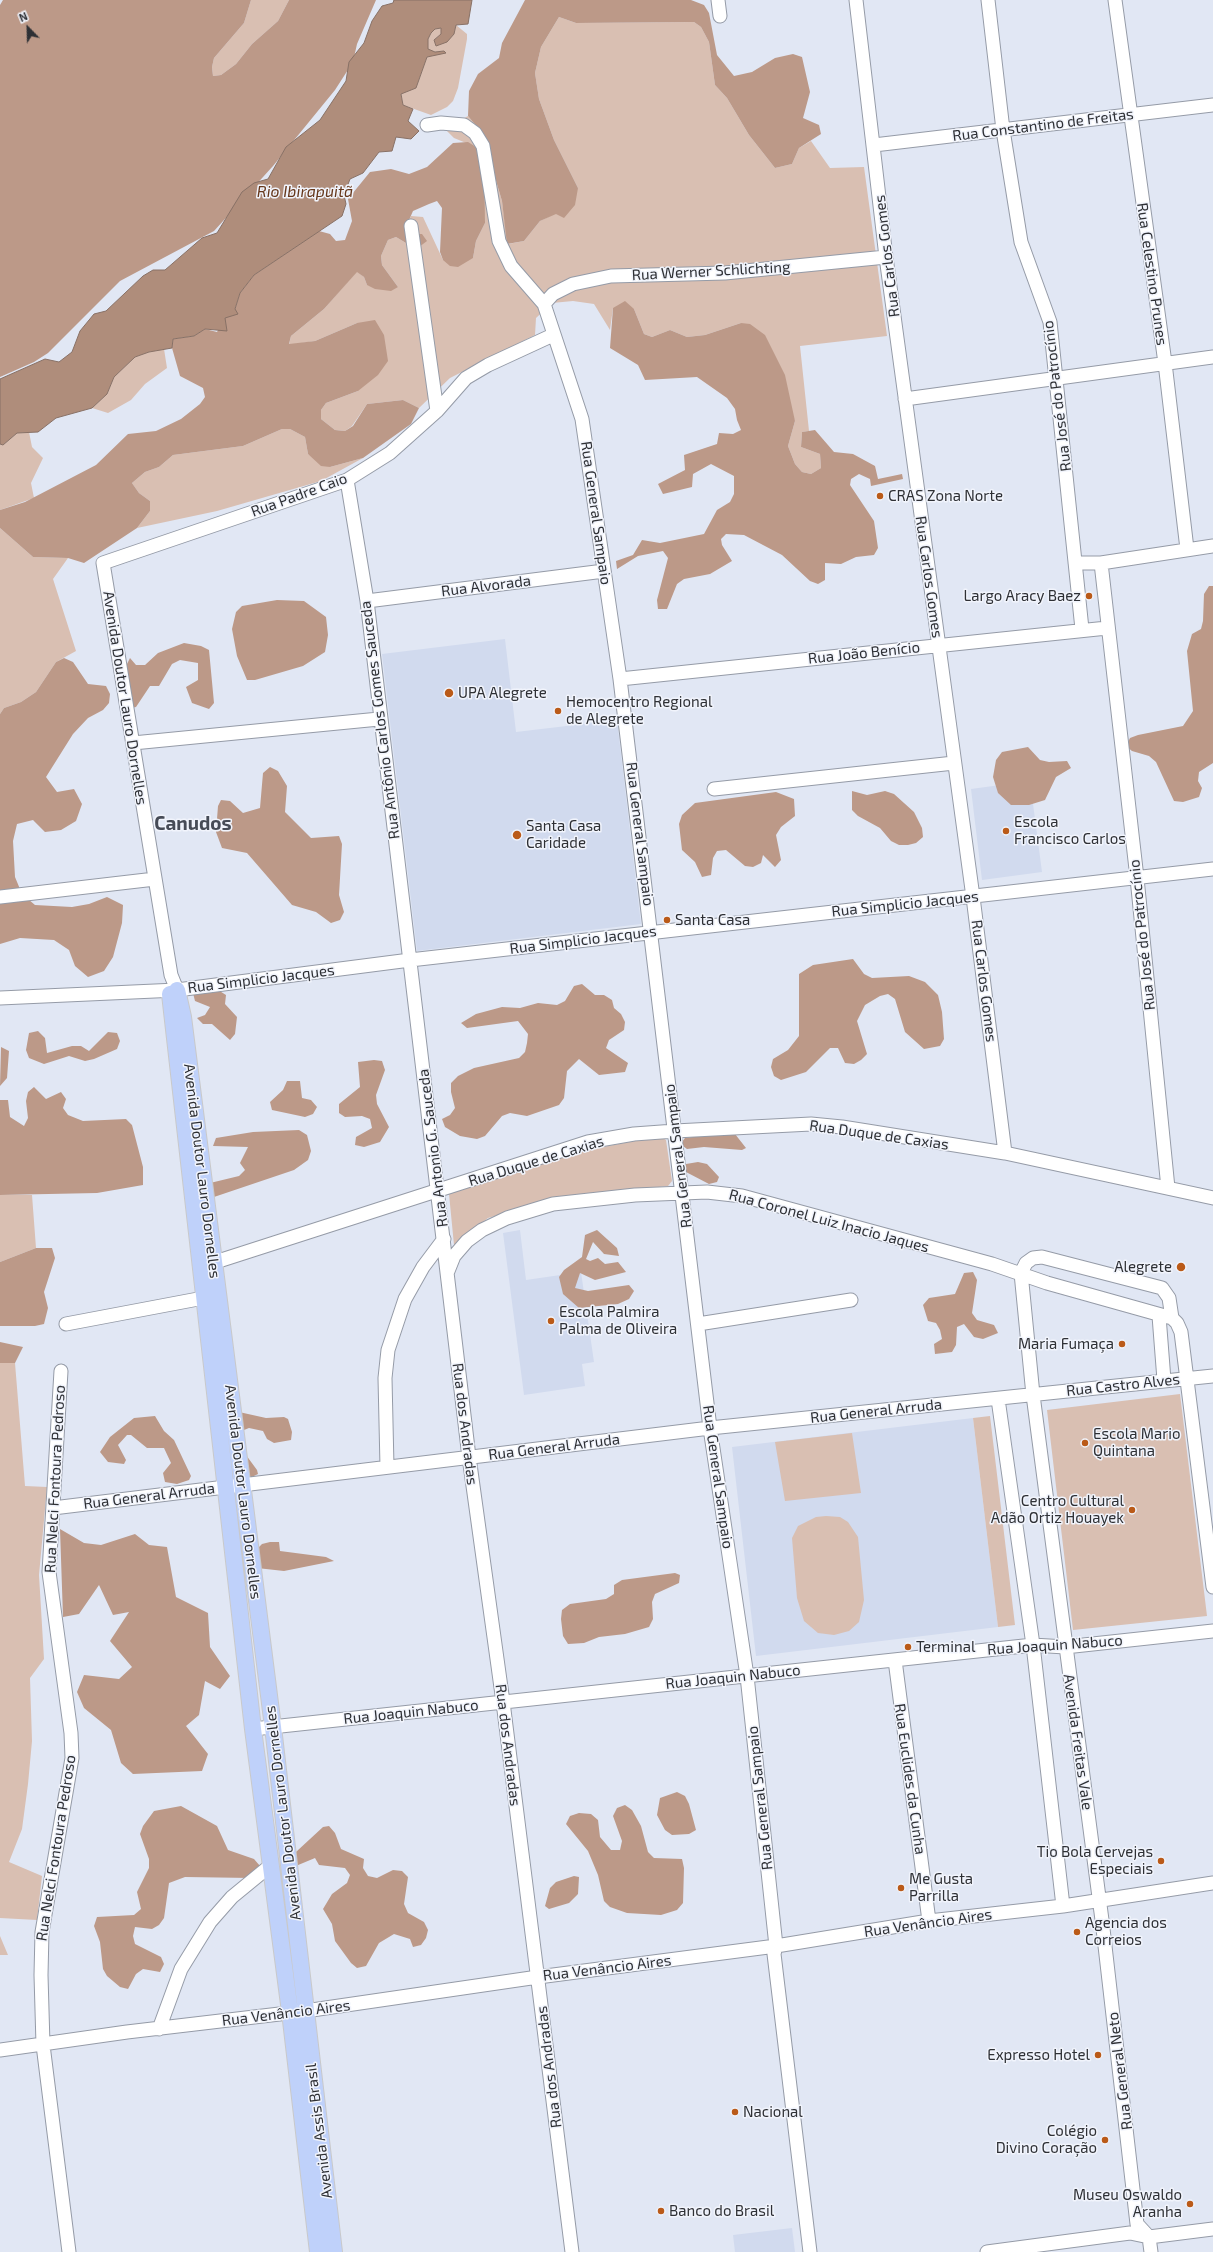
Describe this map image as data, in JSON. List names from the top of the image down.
{
  "streets": {
    "main road": ["Avenida Doutor Lauro Dornelles", "Avenida Assis Brasil"],
    "street": [
      "Rua Constantino de Freitas",
      "Rua Carlos Gomes",
      "Rua Werner Schlichting",
      "Rua Celestino Prunes",
      "Rua José do Patrocínio",
      "Rua Padre Caio",
      "Rua General Sampaio",
      "Rua Alvorada",
      "Rua João Benício",
      "Rua Antônio Carlos Gomes Sauceda",
      "Rua Simplicio Jacques",
      "Rua Duque de Caxias",
      "Rua Antonio G. Sauceda",
      "Rua Coronel Luiz Inacio Jaques",
      "Rua Castro Alves",
      "Rua General Arruda",
      "Rua dos Andradas",
      "Rua Nelci Fontoura Pedroso",
      "Rua Joaquin Nabuco",
      "Avenida Freitas Vale",
      "Rua Euclides da Cunha",
      "Rua Venâncio Aires",
      "Rua General Neto"
    ]
  },
  "crossings": [
    ["Rua Constantino de Freitas", "Rua Carlos Gomes"],
    ["Rua Constantino de Freitas", "Rua Celestino Prunes"],
    ["Rua Constantino de Freitas", "Rua José do Patrocínio"],
    ["Rua Carlos Gomes", "Rua Werner Schlichting"],
    ["Rua Carlos Gomes", "Rua João Benício"],
    ["Rua Carlos Gomes", "Rua Simplicio Jacques"],
    ["Rua Carlos Gomes", "Rua Duque de Caxias"],
    ["Rua Werner Schlichting", "Rua General Sampaio"],
    ["Rua José do Patrocínio", "Rua João Benício"],
    ["Rua José do Patrocínio", "Rua Simplicio Jacques"],
    ["Rua José do Patrocínio", "Rua Duque de Caxias"],
    ["Rua Padre Caio", "Rua General Sampaio"],
    ["Rua Padre Caio", "Avenida Doutor Lauro Dornelles"],
    ["Rua Padre Caio", "Rua Antônio Carlos Gomes Sauceda"],
    ["Rua General Sampaio", "Rua Alvorada"],
    ["Rua General Sampaio", "Rua João Benício"],
    ["Rua General Sampaio", "Rua Simplicio Jacques"],
    ["Rua General Sampaio", "Rua Duque de Caxias"],
    ["Rua General Sampaio", "Rua Coronel Luiz Inacio Jaques"],
    ["Rua General Sampaio", "Rua General Arruda"],
    ["Rua General Sampaio", "Rua Joaquin Nabuco"],
    ["Rua General Sampaio", "Rua Venâncio Aires"],
    ["Rua Alvorada", "Rua Antônio Carlos Gomes Sauceda"],
    ["Avenida Doutor Lauro Dornelles", "Rua Simplicio Jacques"],
    ["Avenida Doutor Lauro Dornelles", "Rua Duque de Caxias"],
    ["Avenida Doutor Lauro Dornelles", "Rua General Arruda"],
    ["Avenida Doutor Lauro Dornelles", "Rua Joaquin Nabuco"],
    ["Avenida Doutor Lauro Dornelles", "Rua Venâncio Aires"],
    ["Avenida Doutor Lauro Dornelles", "Avenida Assis Brasil"],
    ["Rua Antônio Carlos Gomes Sauceda", "Rua Simplicio Jacques"],
    ["Rua Antônio Carlos Gomes Sauceda", "Rua Antonio G. Sauceda"],
    ["Rua Simplicio Jacques", "Rua Antonio G. Sauceda"],
    ["Rua Duque de Caxias", "Rua Antonio G. Sauceda"],
    ["Rua Antonio G. Sauceda", "Rua General Arruda"],
    ["Rua Antonio G. Sauceda", "Rua dos Andradas"],
    ["Rua Coronel Luiz Inacio Jaques", "Rua dos Andradas"],
    ["Rua Coronel Luiz Inacio Jaques", "Avenida Freitas Vale"],
    ["Rua Castro Alves", "Rua General Arruda"],
    ["Rua Castro Alves", "Avenida Freitas Vale"],
    ["Rua General Arruda", "Rua dos Andradas"],
    ["Rua General Arruda", "Rua Nelci Fontoura Pedroso"],
    ["Rua General Arruda", "Avenida Freitas Vale"],
    ["Rua dos Andradas", "Rua Joaquin Nabuco"],
    ["Rua dos Andradas", "Rua Venâncio Aires"],
    ["Rua Nelci Fontoura Pedroso", "Rua Venâncio Aires"],
    ["Rua Joaquin Nabuco", "Avenida Freitas Vale"],
    ["Rua Joaquin Nabuco", "Rua Euclides da Cunha"],
    ["Avenida Freitas Vale", "Rua Venâncio Aires"],
    ["Avenida Freitas Vale", "Rua General Neto"],
    ["Rua Euclides da Cunha", "Rua Venâncio Aires"],
    ["Rua Venâncio Aires", "Rua General Neto"],
    ["Rua Venâncio Aires", "Avenida Assis Brasil"]
  ],
  "districts": ["Canudos"],
  "water": ["Rio Ibirapuitã"],
  "places": [
    "CRAS Zona Norte",
    "Largo Aracy Baez",
    "UPA Alegrete",
    "Hemocentro Regional de Alegrete",
    "Escola Francisco Carlos",
    "Santa Casa Caridade",
    "Santa Casa",
    "Alegrete",
    "Escola Palmira Palma de Oliveira",
    "Maria Fumaça",
    "Escola Mario Quintana",
    "Centro Cultural Adão Ortiz Houayek",
    "Terminal",
    "Tio Bola Cervejas Especiais",
    "Me Gusta Parrilla",
    "Agencia dos Correios",
    "Expresso Hotel",
    "Nacional",
    "Colégio Divino Coração",
    "Museu Oswaldo Aranha",
    "Banco do Brasil"
  ],
  "north": "top left"
}
